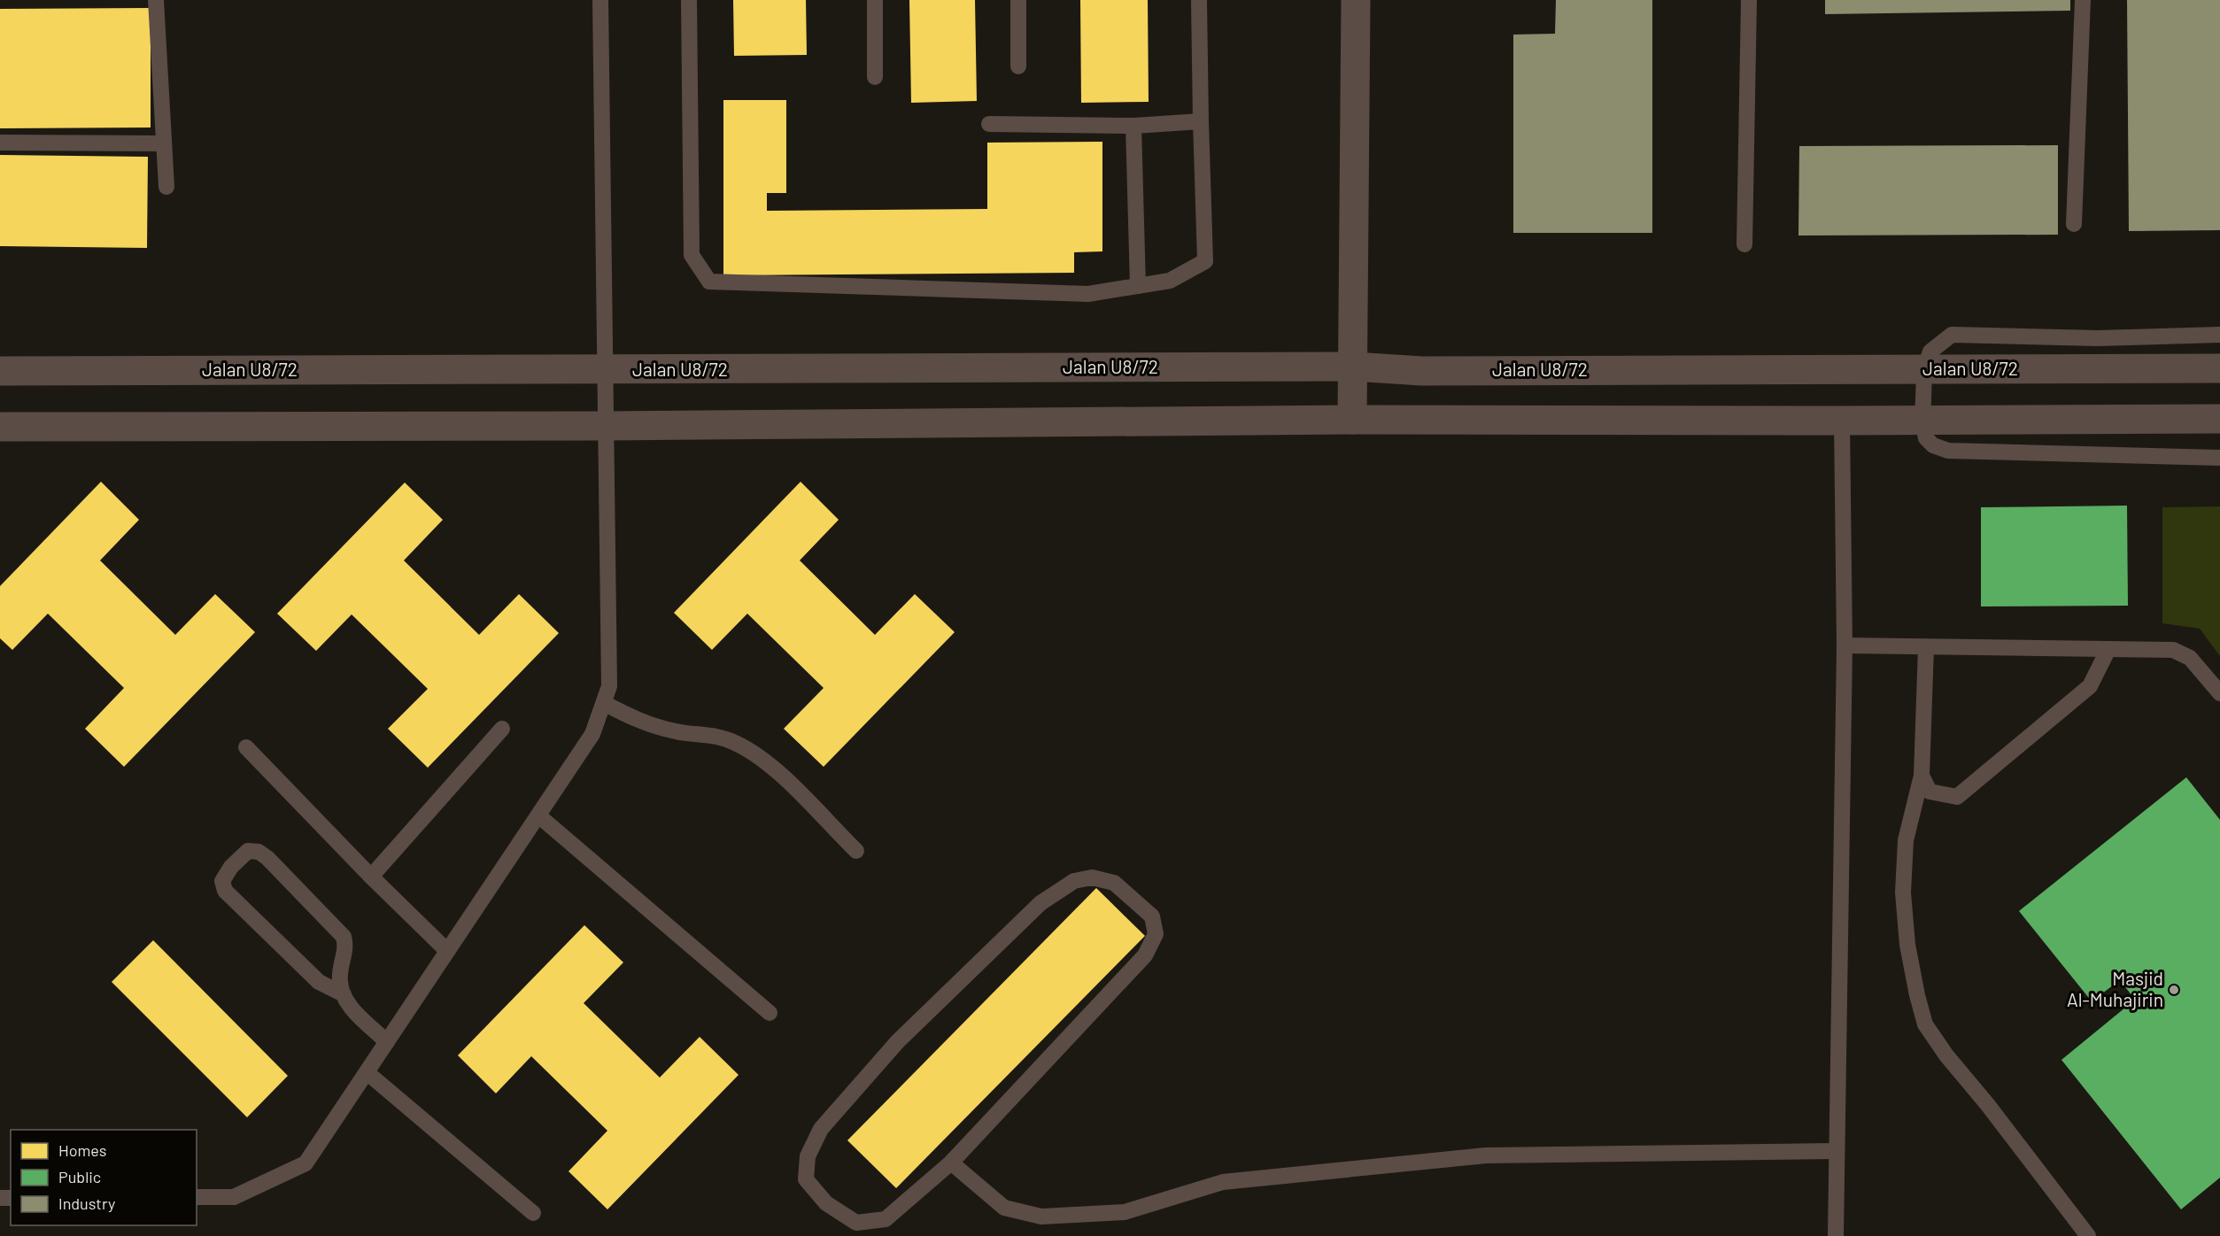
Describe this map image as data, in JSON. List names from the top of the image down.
{
  "streets": {
    "street": ["Jalan U8/72"]
  },
  "places": ["Masjid Al-Muhajirin"],
  "legend": ["Homes", "Public", "Industry"]
}
